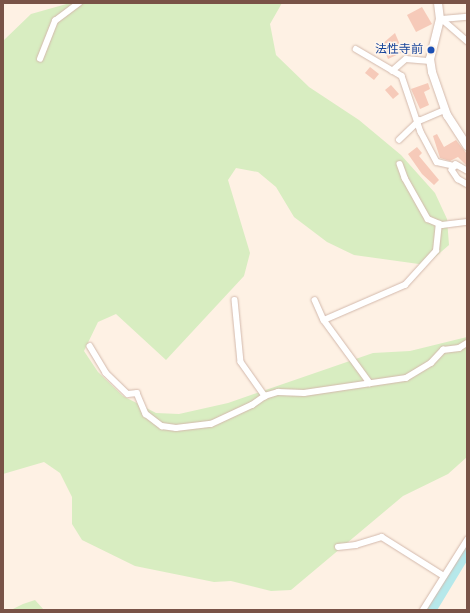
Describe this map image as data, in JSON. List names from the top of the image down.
{
  "places": ["法性寺前"]
}
